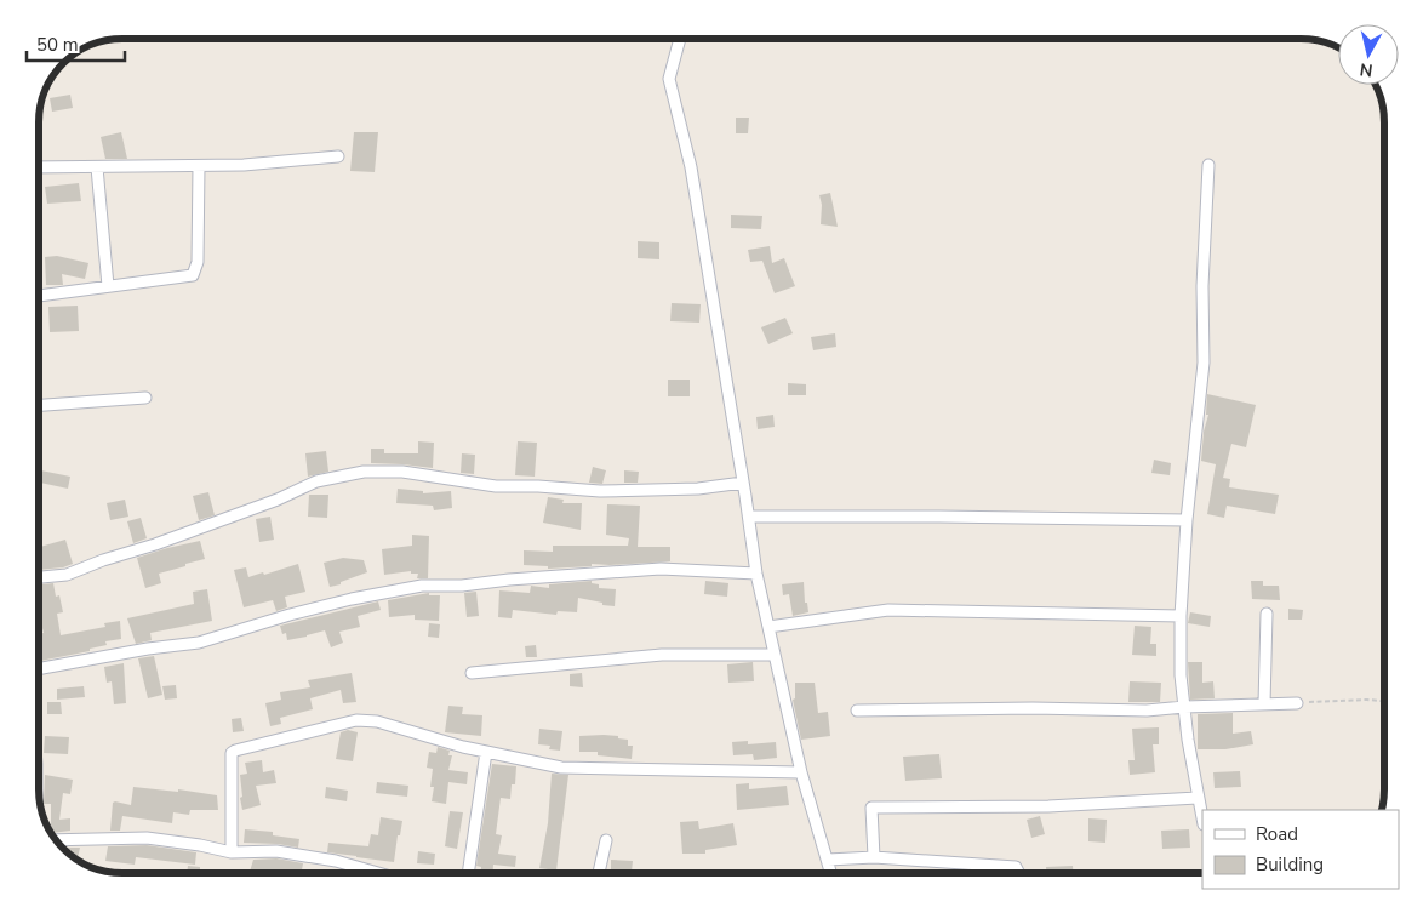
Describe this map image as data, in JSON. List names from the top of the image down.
{
  "legend": ["Road", "Building"],
  "scale_bar": "50 m",
  "north": "bottom"
}
